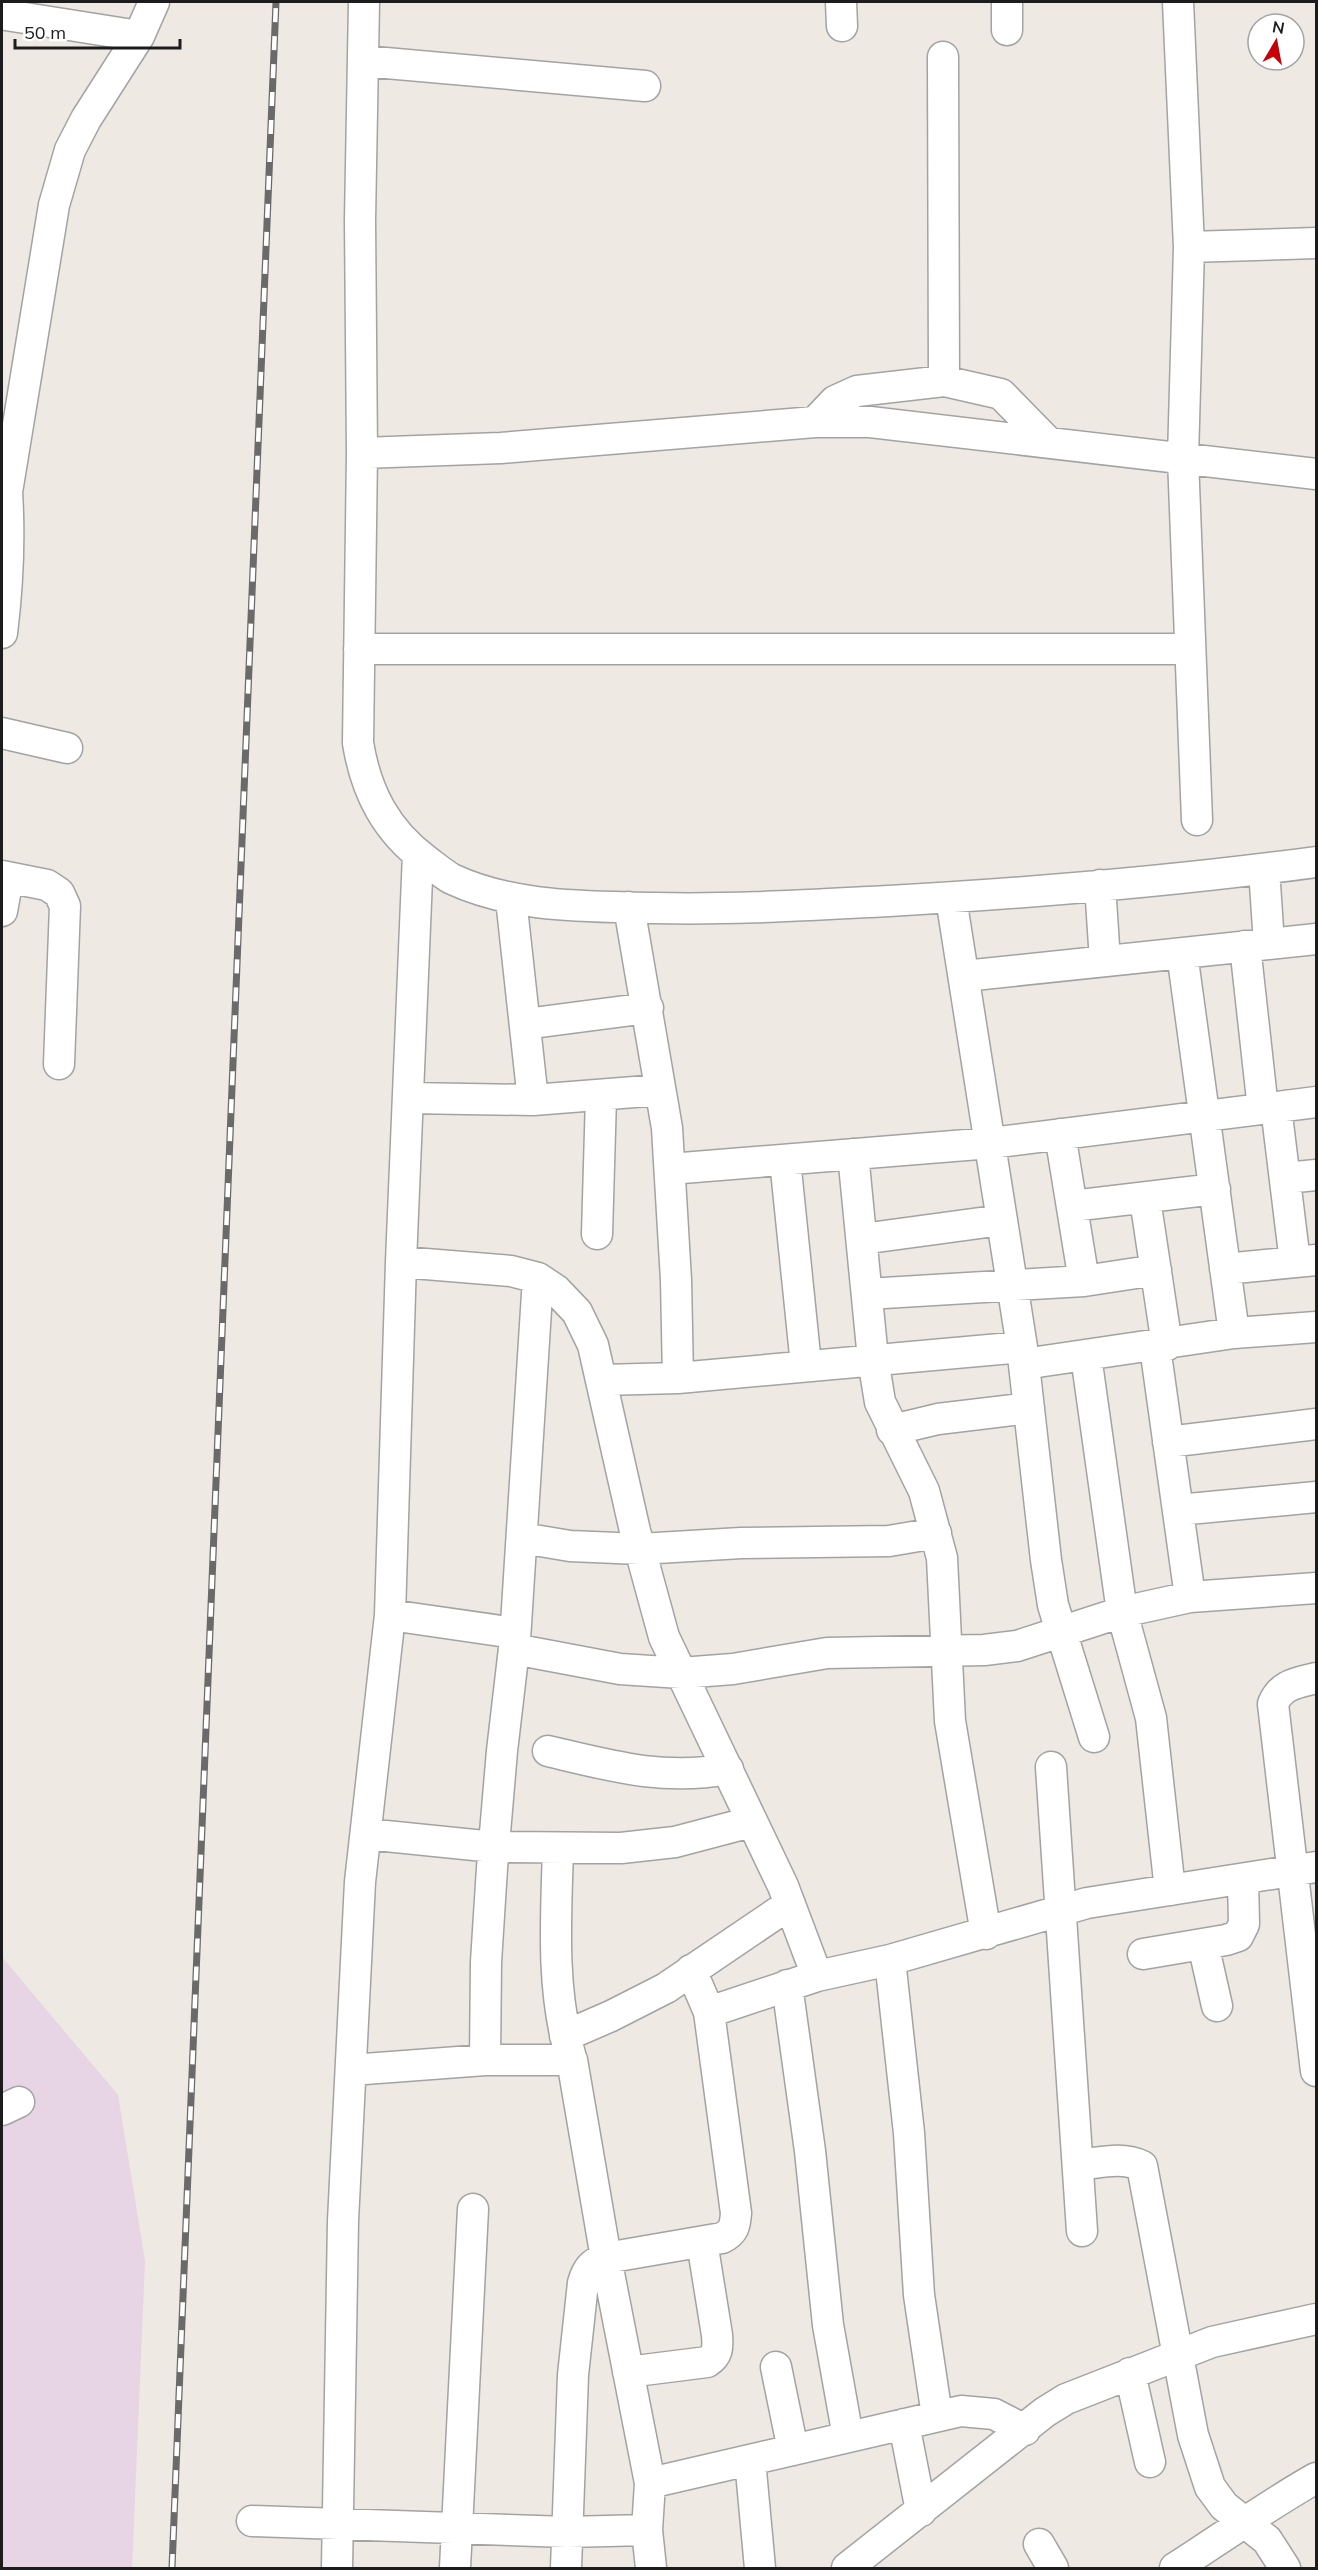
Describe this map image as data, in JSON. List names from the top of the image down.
{
  "scale_bar": "50 m",
  "north": "top"
}
